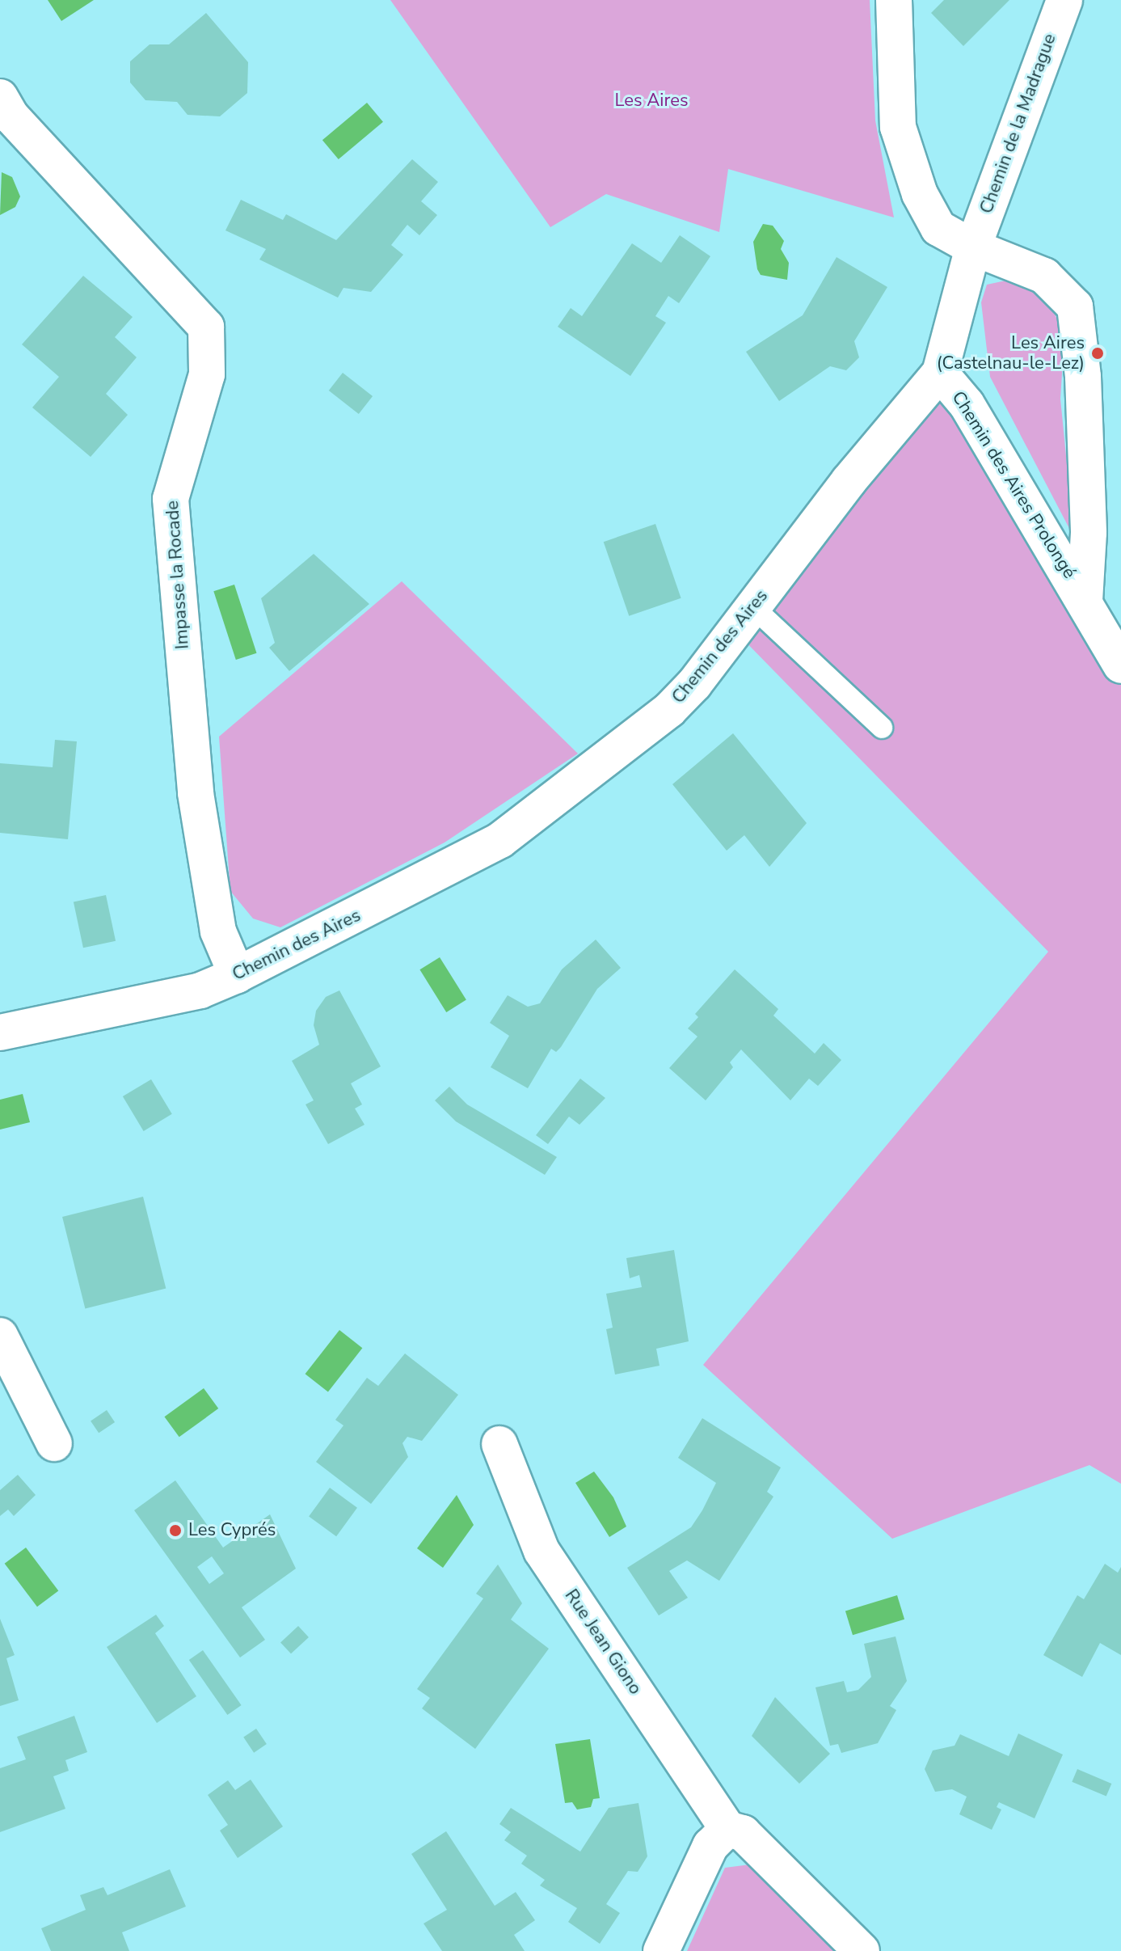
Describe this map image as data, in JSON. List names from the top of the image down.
{
  "streets": {
    "street": [
      "Chemin de la Madrague",
      "Chemin des Aires Prolongé",
      "Impasse la Rocade",
      "Chemin des Aires",
      "Rue Jean Giono"
    ]
  },
  "crossings": [
    ["Chemin de la Madrague", "Chemin des Aires Prolongé"],
    ["Chemin de la Madrague", "Chemin des Aires"],
    ["Chemin des Aires Prolongé", "Chemin des Aires"],
    ["Impasse la Rocade", "Chemin des Aires"]
  ],
  "parks": ["Les Aires"],
  "places": ["Les Aires (Castelnau-le-Lez)", "Les Cyprés"]
}
